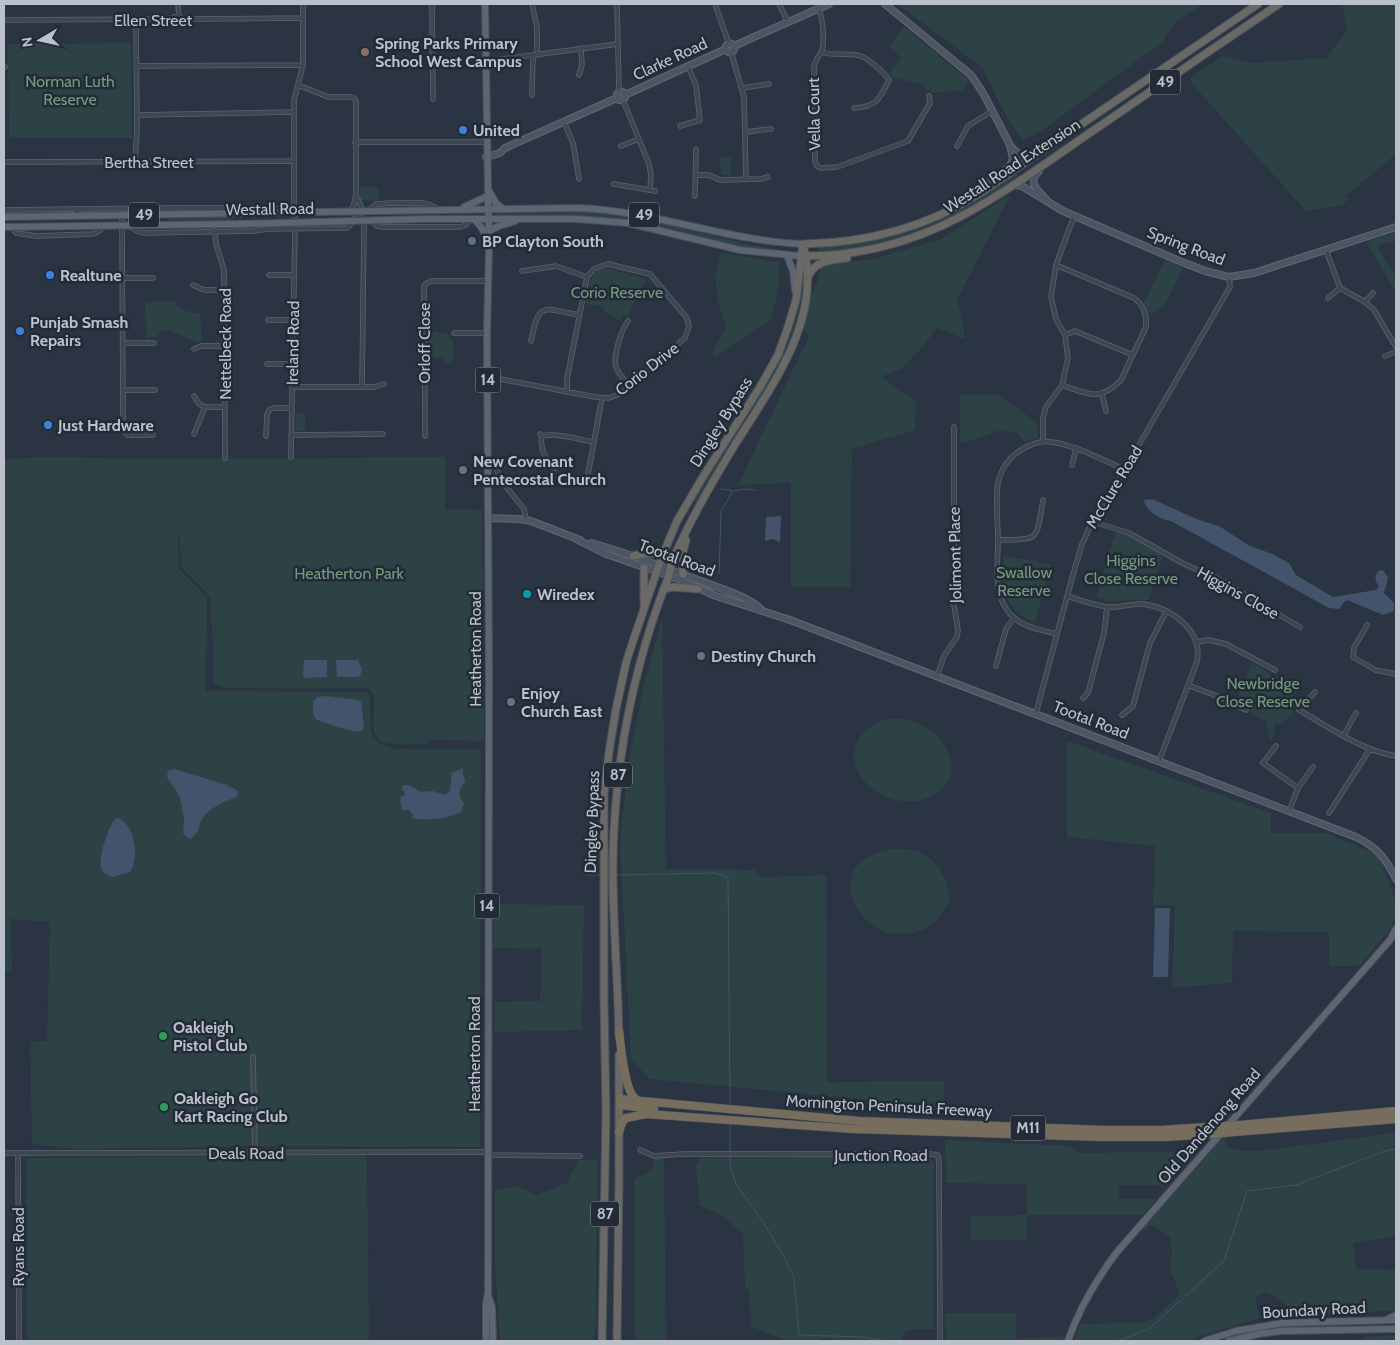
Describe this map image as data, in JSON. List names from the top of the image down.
{
  "streets": {
    "highway": [
      "49",
      "Westall Road Extension",
      "Dingley Bypass",
      "87",
      "Mornington Peninsula Freeway",
      "M11"
    ],
    "main road": [
      "Clarke Road",
      "Westall Road",
      "Spring Road",
      "14",
      "Tootal Road",
      "Heatherton Road",
      "Old Dandenong Road",
      "Boundary Road"
    ],
    "street": [
      "Ellen Street",
      "Vella Court",
      "Bertha Street",
      "Ireland Road",
      "Orloff Close",
      "Nettelbeck Road",
      "Corio Drive",
      "McClure Road",
      "Jolimont Place",
      "Higgins Close",
      "Deals Road",
      "Junction Road",
      "Ryans Road"
    ]
  },
  "crossings": [
    ["Ellen Street", "Ireland Road"],
    ["Clarke Road", "Vella Court"],
    ["Clarke Road", "Heatherton Road"],
    ["Bertha Street", "Ireland Road"],
    ["Westall Road Extension", "Westall Road"],
    ["Westall Road Extension", "Spring Road"],
    ["Westall Road Extension", "Dingley Bypass"],
    ["Westall Road Extension", "Heatherton Road"],
    ["Westall Road Extension", "87"],
    ["Westall Road", "Ireland Road"],
    ["Westall Road", "Nettelbeck Road"],
    ["Westall Road", "Heatherton Road"],
    ["Spring Road", "McClure Road"],
    ["Orloff Close", "Heatherton Road"],
    ["Corio Drive", "Heatherton Road"],
    ["Dingley Bypass", "Tootal Road"],
    ["Dingley Bypass", "87"],
    ["Dingley Bypass", "Mornington Peninsula Freeway"],
    ["Dingley Bypass", "M11"],
    ["McClure Road", "Tootal Road"],
    ["McClure Road", "Higgins Close"],
    ["Jolimont Place", "Tootal Road"],
    ["Tootal Road", "Heatherton Road"],
    ["Heatherton Road", "Deals Road"],
    ["Mornington Peninsula Freeway", "M11"],
    ["Deals Road", "Ryans Road"]
  ],
  "parks": [
    "Norman Luth Reserve",
    "Corio Reserve",
    "Higgins Close Reserve",
    "Swallow Reserve",
    "Heatherton Park",
    "Newbridge Close Reserve"
  ],
  "places": [
    "Spring Parks Primary School West Campus",
    "United",
    "BP Clayton South",
    "Realtune",
    "Punjab Smash Repairs",
    "Just Hardware",
    "New Covenant Pentecostal Church",
    "Wiredex",
    "Destiny Church",
    "Enjoy Church East",
    "Oakleigh Pistol Club",
    "Oakleigh Go Kart Racing Club"
  ],
  "north": "left"
}
